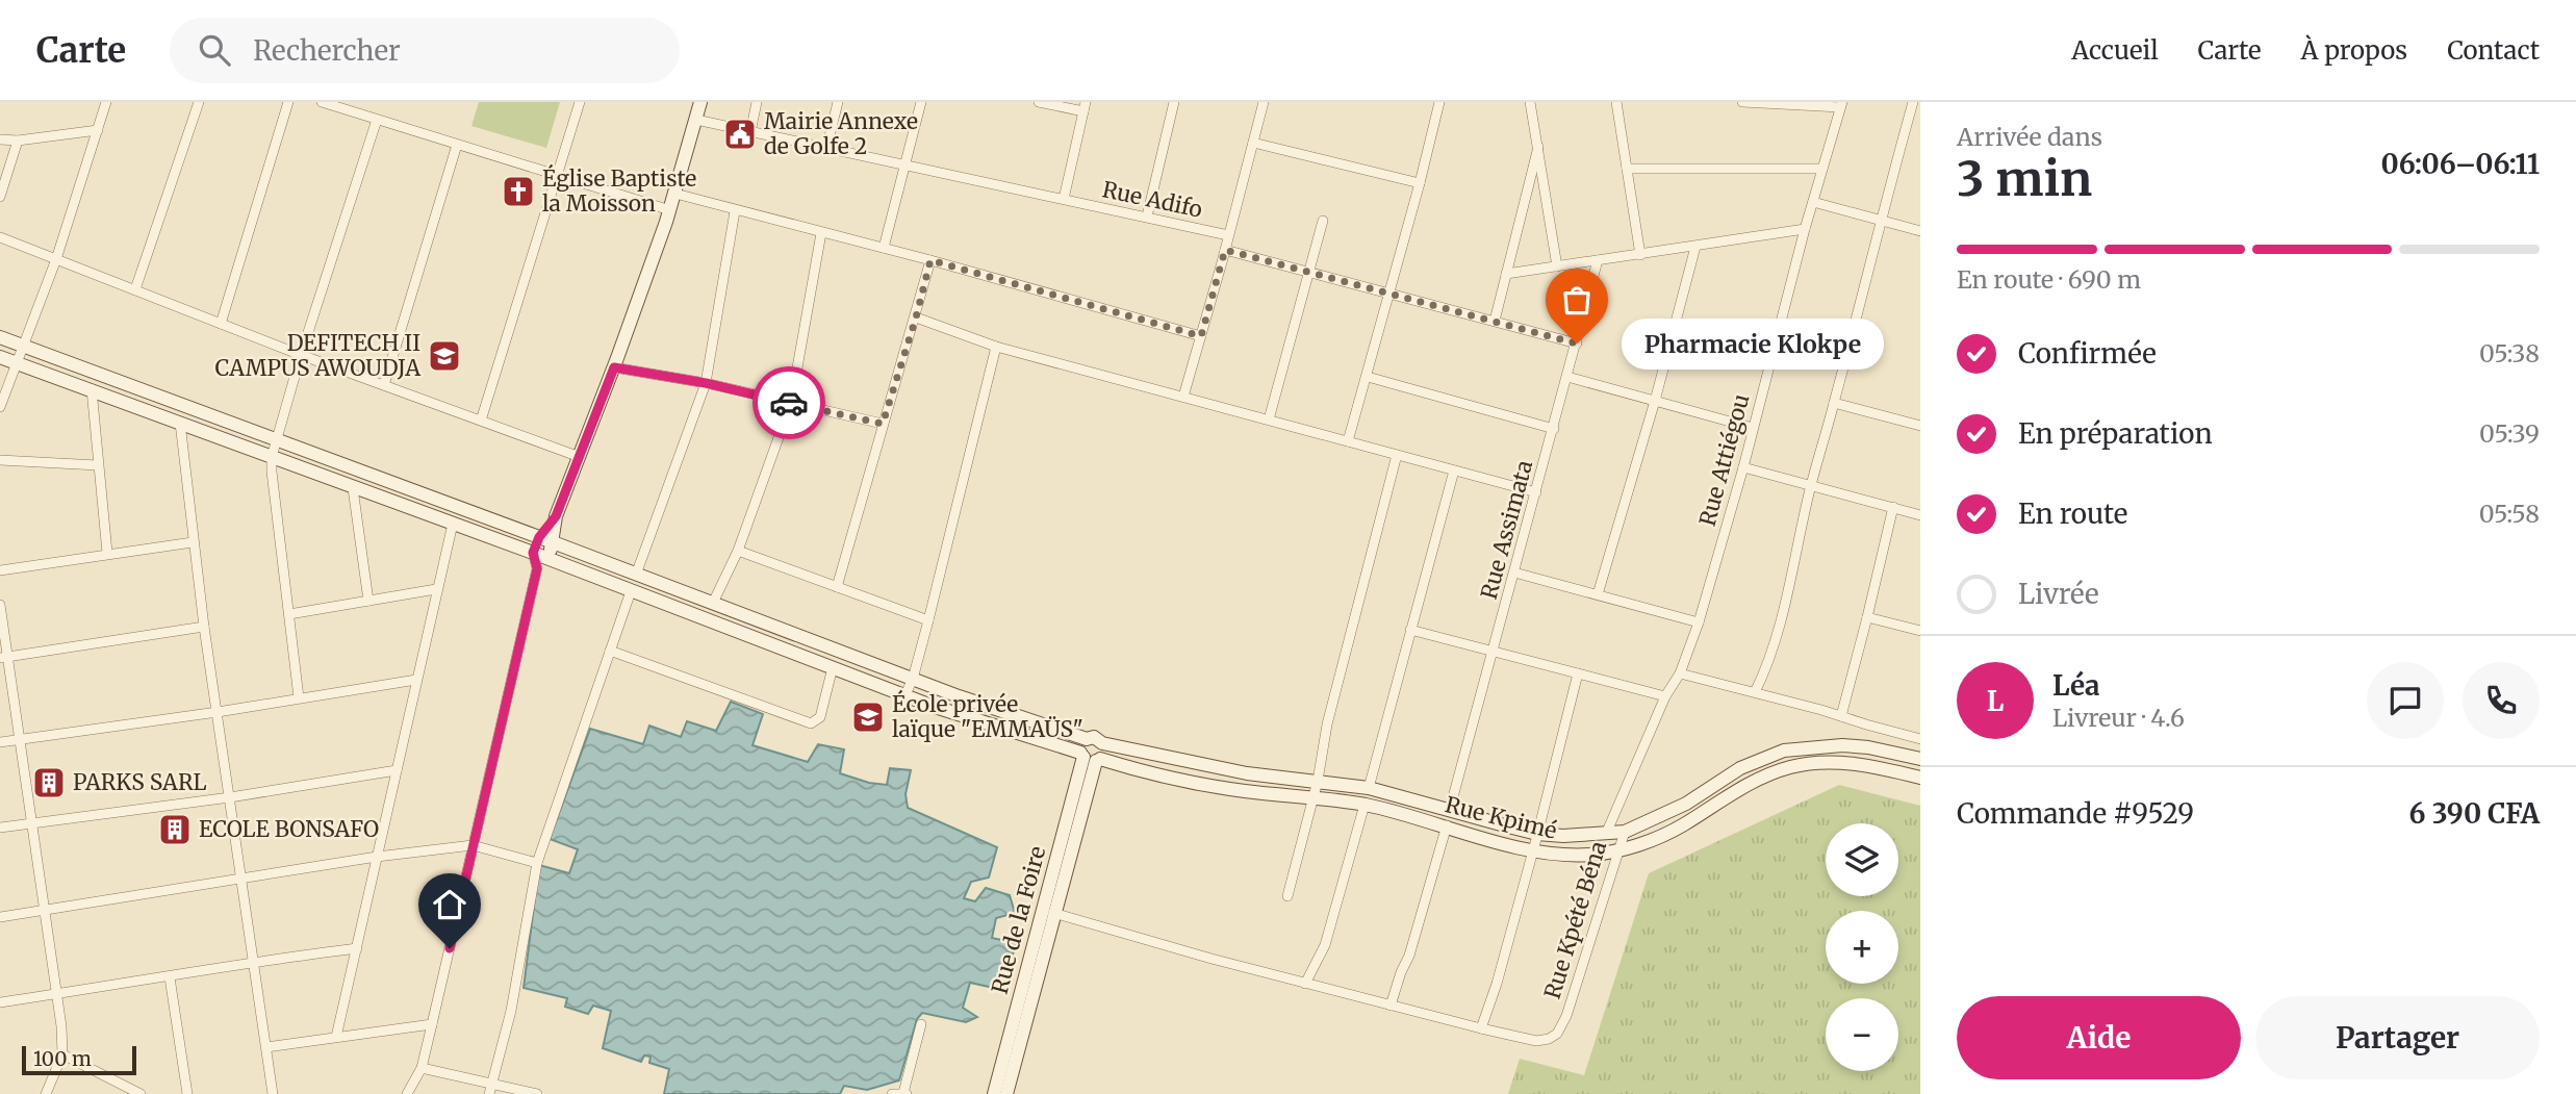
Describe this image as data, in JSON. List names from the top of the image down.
{
  "streets": {
    "main road": ["Rue Kpimé", "Rue de la Foire", "Rue Kpété Béna"],
    "street": ["Rue Adifo", "Rue Attiégou", "Rue Assimata"]
  },
  "crossings": [
    ["Rue Kpimé", "Rue de la Foire"],
    ["Rue Kpimé", "Rue Kpété Béna"]
  ],
  "places": {
    "public building": ["Mairie Annexe de Golfe 2"],
    "church": ["Église Baptiste la Moisson"],
    "other": ["Pharmacie Klokpe"],
    "school or university": ["DEFITECH II CAMPUS AWOUDJA", "École privée laïque \"EMMAÜS\""],
    "building": ["PARKS SARL", "ECOLE BONSAFO"]
  },
  "scale_bar": "100 m",
  "page": {
    "header": "Carte",
    "search": "Rechercher",
    "nav": [
      "Accueil",
      "Carte",
      "À propos",
      "Contact"
    ],
    "heading": ["3 min", "Arrivée dans", "06:06–06:11"],
    "panel": [
      "Léa",
      "Livreur · 4.6",
      "Commande #9529",
      "6 390 CFA"
    ],
    "bar": "En route · 690 m",
    "list": [
      ["Confirmée", "05:38"],
      ["En préparation", "05:39"],
      ["En route", "05:58"],
      "Livrée"
    ],
    "bubble": "Pharmacie Klokpe",
    "round": "L",
    "map_buttons": ["+", "−"],
    "buttons": ["Aide", "Partager"],
    "scale": "100 m"
  }
}
